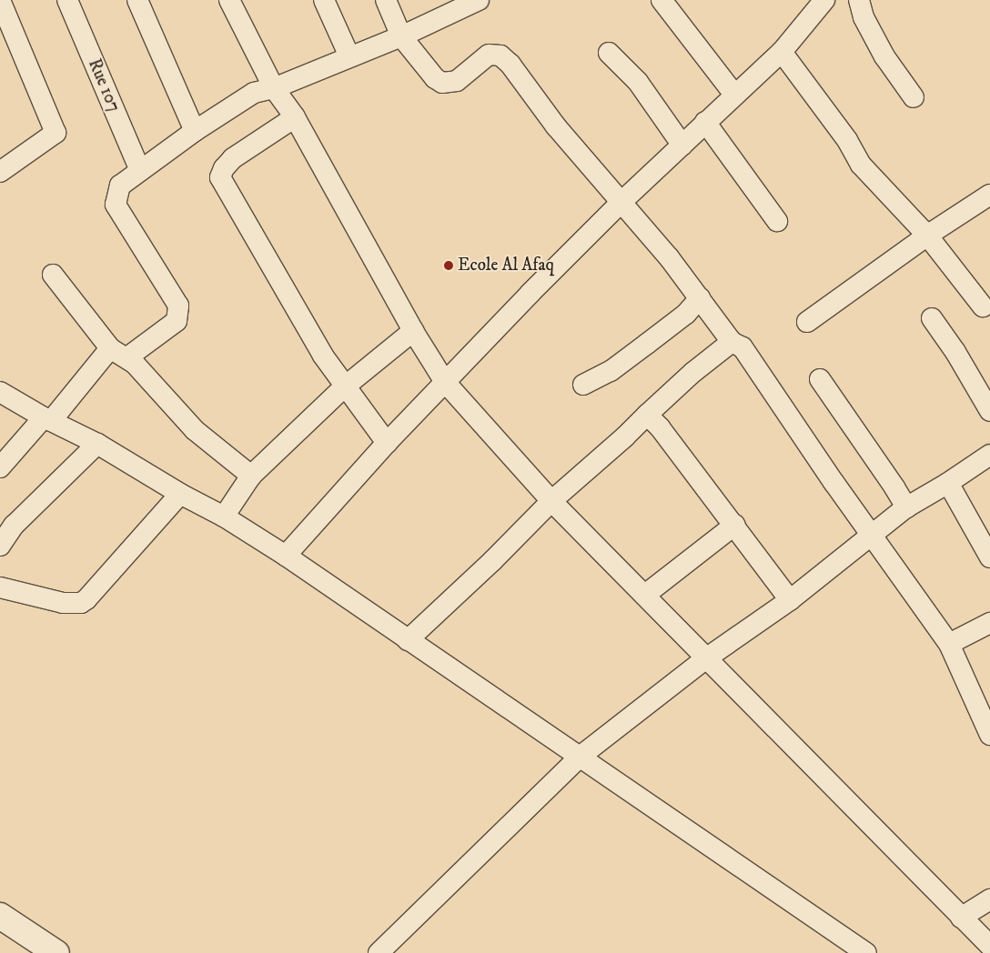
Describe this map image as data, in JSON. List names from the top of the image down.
{
  "streets": {
    "street": ["Rue 107"]
  },
  "places": ["Ecole Al Afaq"]
}
